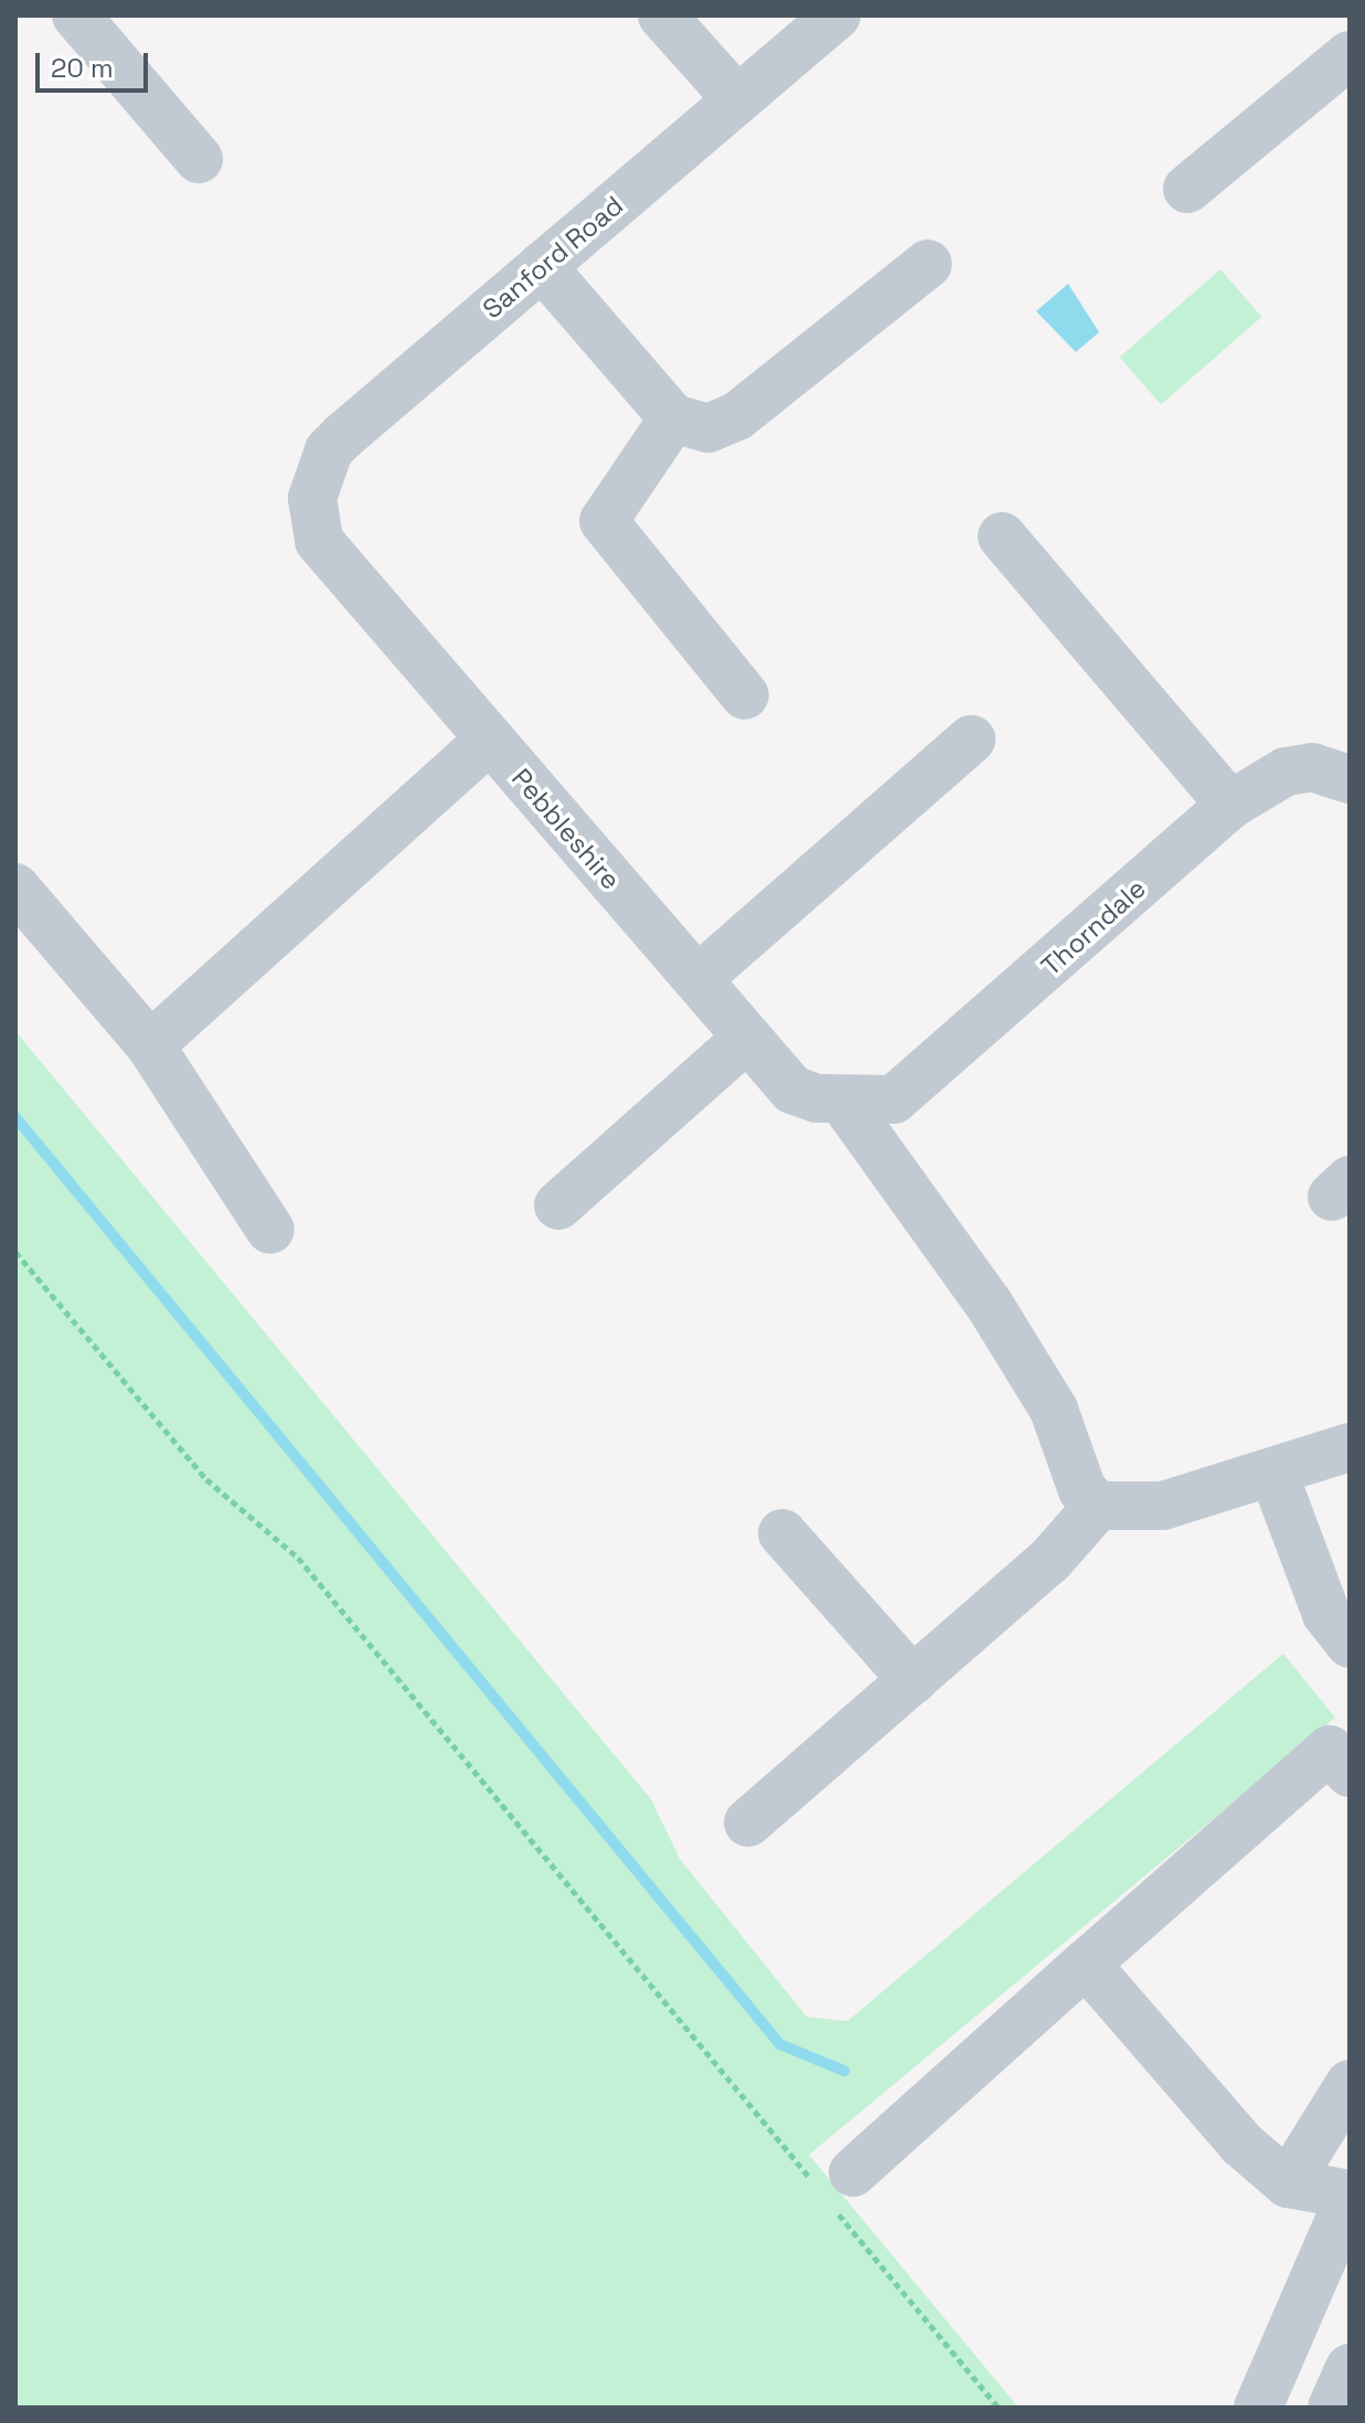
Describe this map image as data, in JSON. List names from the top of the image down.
{
  "streets": {
    "street": ["Sanford Road", "Pebbleshire", "Thorndale"]
  },
  "crossings": [
    ["Sanford Road", "Pebbleshire"],
    ["Pebbleshire", "Thorndale"]
  ],
  "scale_bar": "20 m"
}
